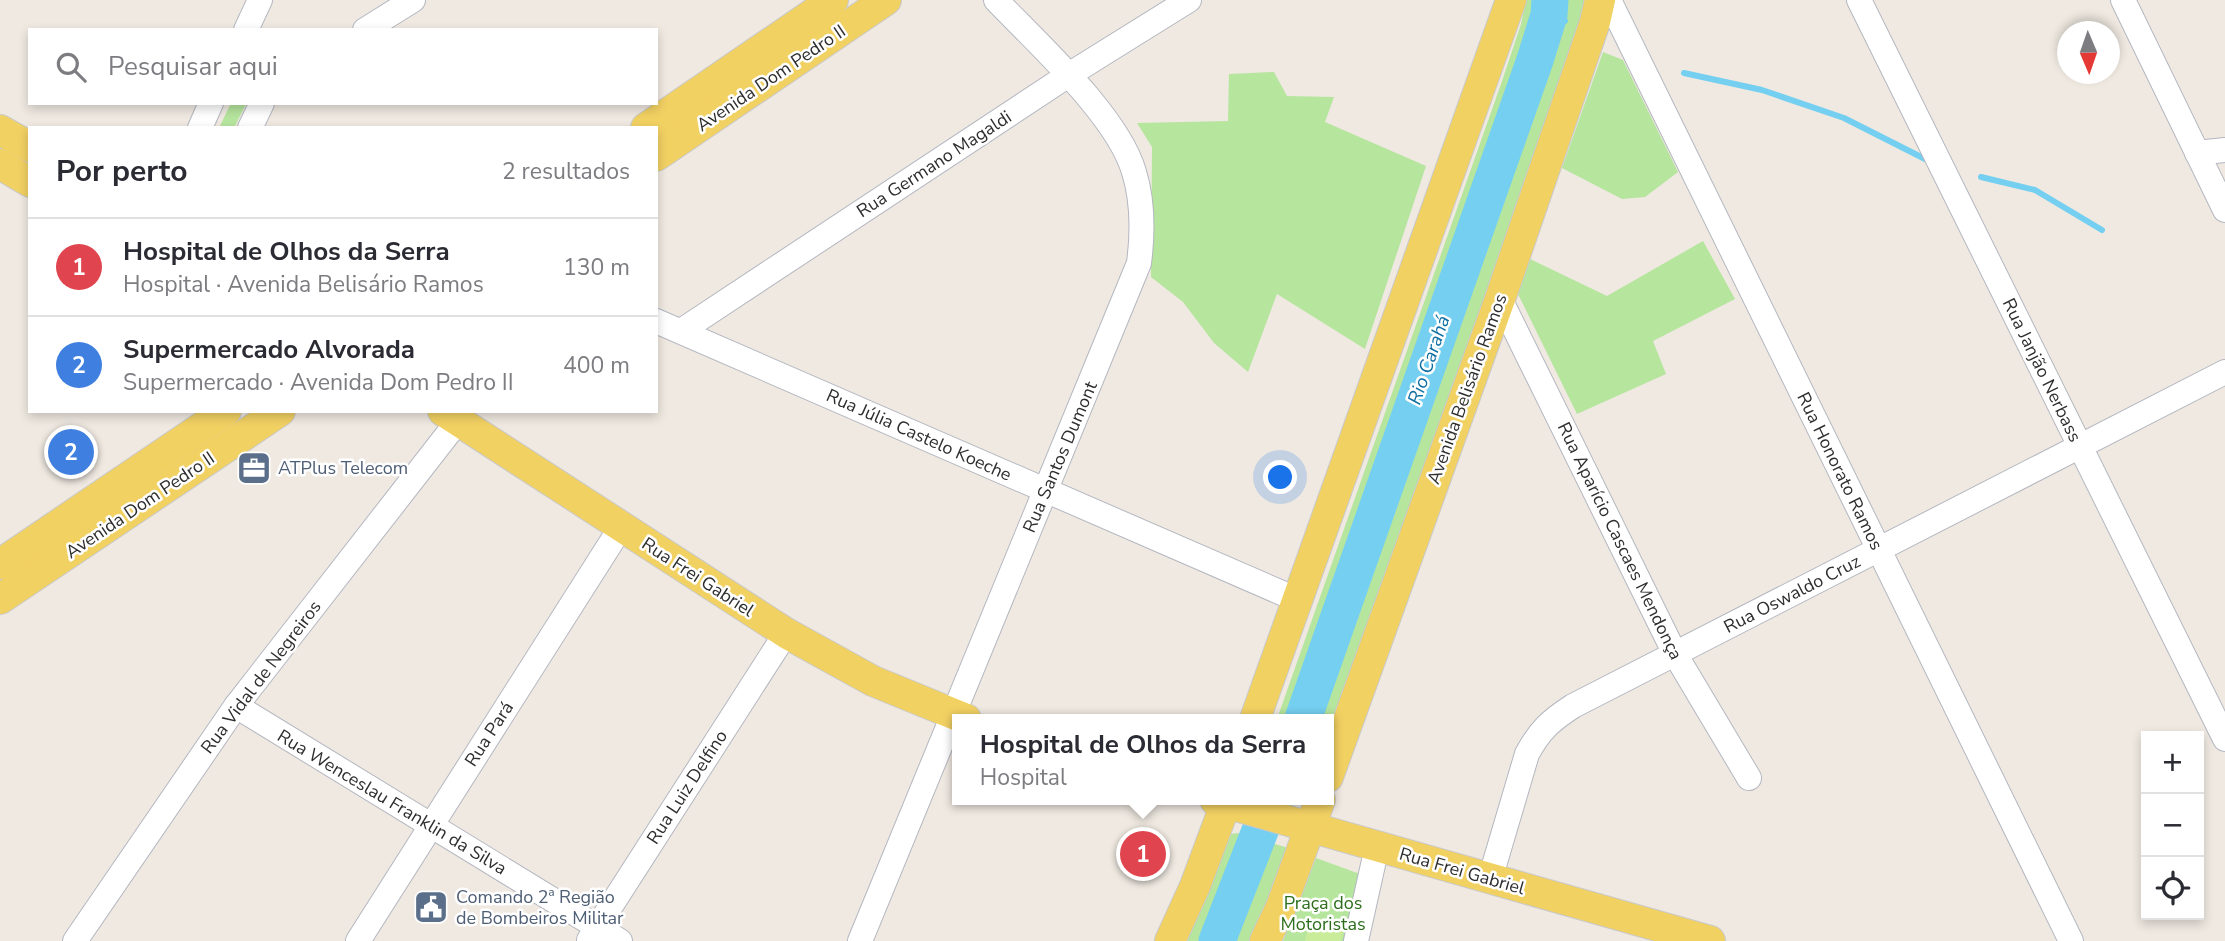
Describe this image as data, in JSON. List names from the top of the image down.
{
  "streets": {
    "main road": ["Avenida Dom Pedro II", "Avenida Belisário Ramos", "Rua Frei Gabriel"],
    "street": [
      "Rua Germano Magaldi",
      "Rua Janjão Nerbass",
      "Rua Júlia Castelo Koeche",
      "Rua Santos Dumont",
      "Rua Honorato Ramos",
      "Rua Aparício Cascaes Mendonça",
      "Rua Oswaldo Cruz",
      "Rua Vidal de Negreiros",
      "Rua Pará",
      "Rua Luiz Delfino",
      "Rua Wenceslau Franklin da Silva"
    ]
  },
  "crossings": [
    ["Rua Germano Magaldi", "Rua Júlia Castelo Koeche"],
    ["Rua Germano Magaldi", "Rua Santos Dumont"],
    ["Rua Janjão Nerbass", "Rua Oswaldo Cruz"],
    ["Avenida Belisário Ramos", "Rua Aparício Cascaes Mendonça"],
    ["Rua Júlia Castelo Koeche", "Rua Santos Dumont"],
    ["Rua Honorato Ramos", "Rua Oswaldo Cruz"],
    ["Rua Aparício Cascaes Mendonça", "Rua Oswaldo Cruz"],
    ["Rua Frei Gabriel", "Rua Oswaldo Cruz"],
    ["Rua Frei Gabriel", "Rua Vidal de Negreiros"],
    ["Rua Frei Gabriel", "Rua Pará"],
    ["Rua Frei Gabriel", "Rua Luiz Delfino"],
    ["Rua Vidal de Negreiros", "Rua Wenceslau Franklin da Silva"],
    ["Rua Pará", "Rua Wenceslau Franklin da Silva"],
    ["Rua Luiz Delfino", "Rua Wenceslau Franklin da Silva"]
  ],
  "water": ["Rio Carahá"],
  "parks": ["Praça dos Motoristas"],
  "places": {
    "office": ["ATPlus Telecom"],
    "public building": ["Comando 2ª Região de Bombeiros Militar"]
  },
  "north": "bottom",
  "page": {
    "search": "Pesquisar aqui",
    "heading": ["Por perto", "2 resultados"],
    "list": [
      {
        "mark": "1",
        "name": "Hospital de Olhos da Serra",
        "note": "Hospital · Avenida Belisário Ramos",
        "value": "130 m"
      },
      {
        "mark": "2",
        "name": "Supermercado Alvorada",
        "note": "Supermercado · Avenida Dom Pedro II",
        "value": "400 m"
      }
    ],
    "pins": ["2", "1"],
    "popup": ["Hospital de Olhos da Serra", "Hospital"],
    "map_buttons": ["+", "−"]
  }
}
